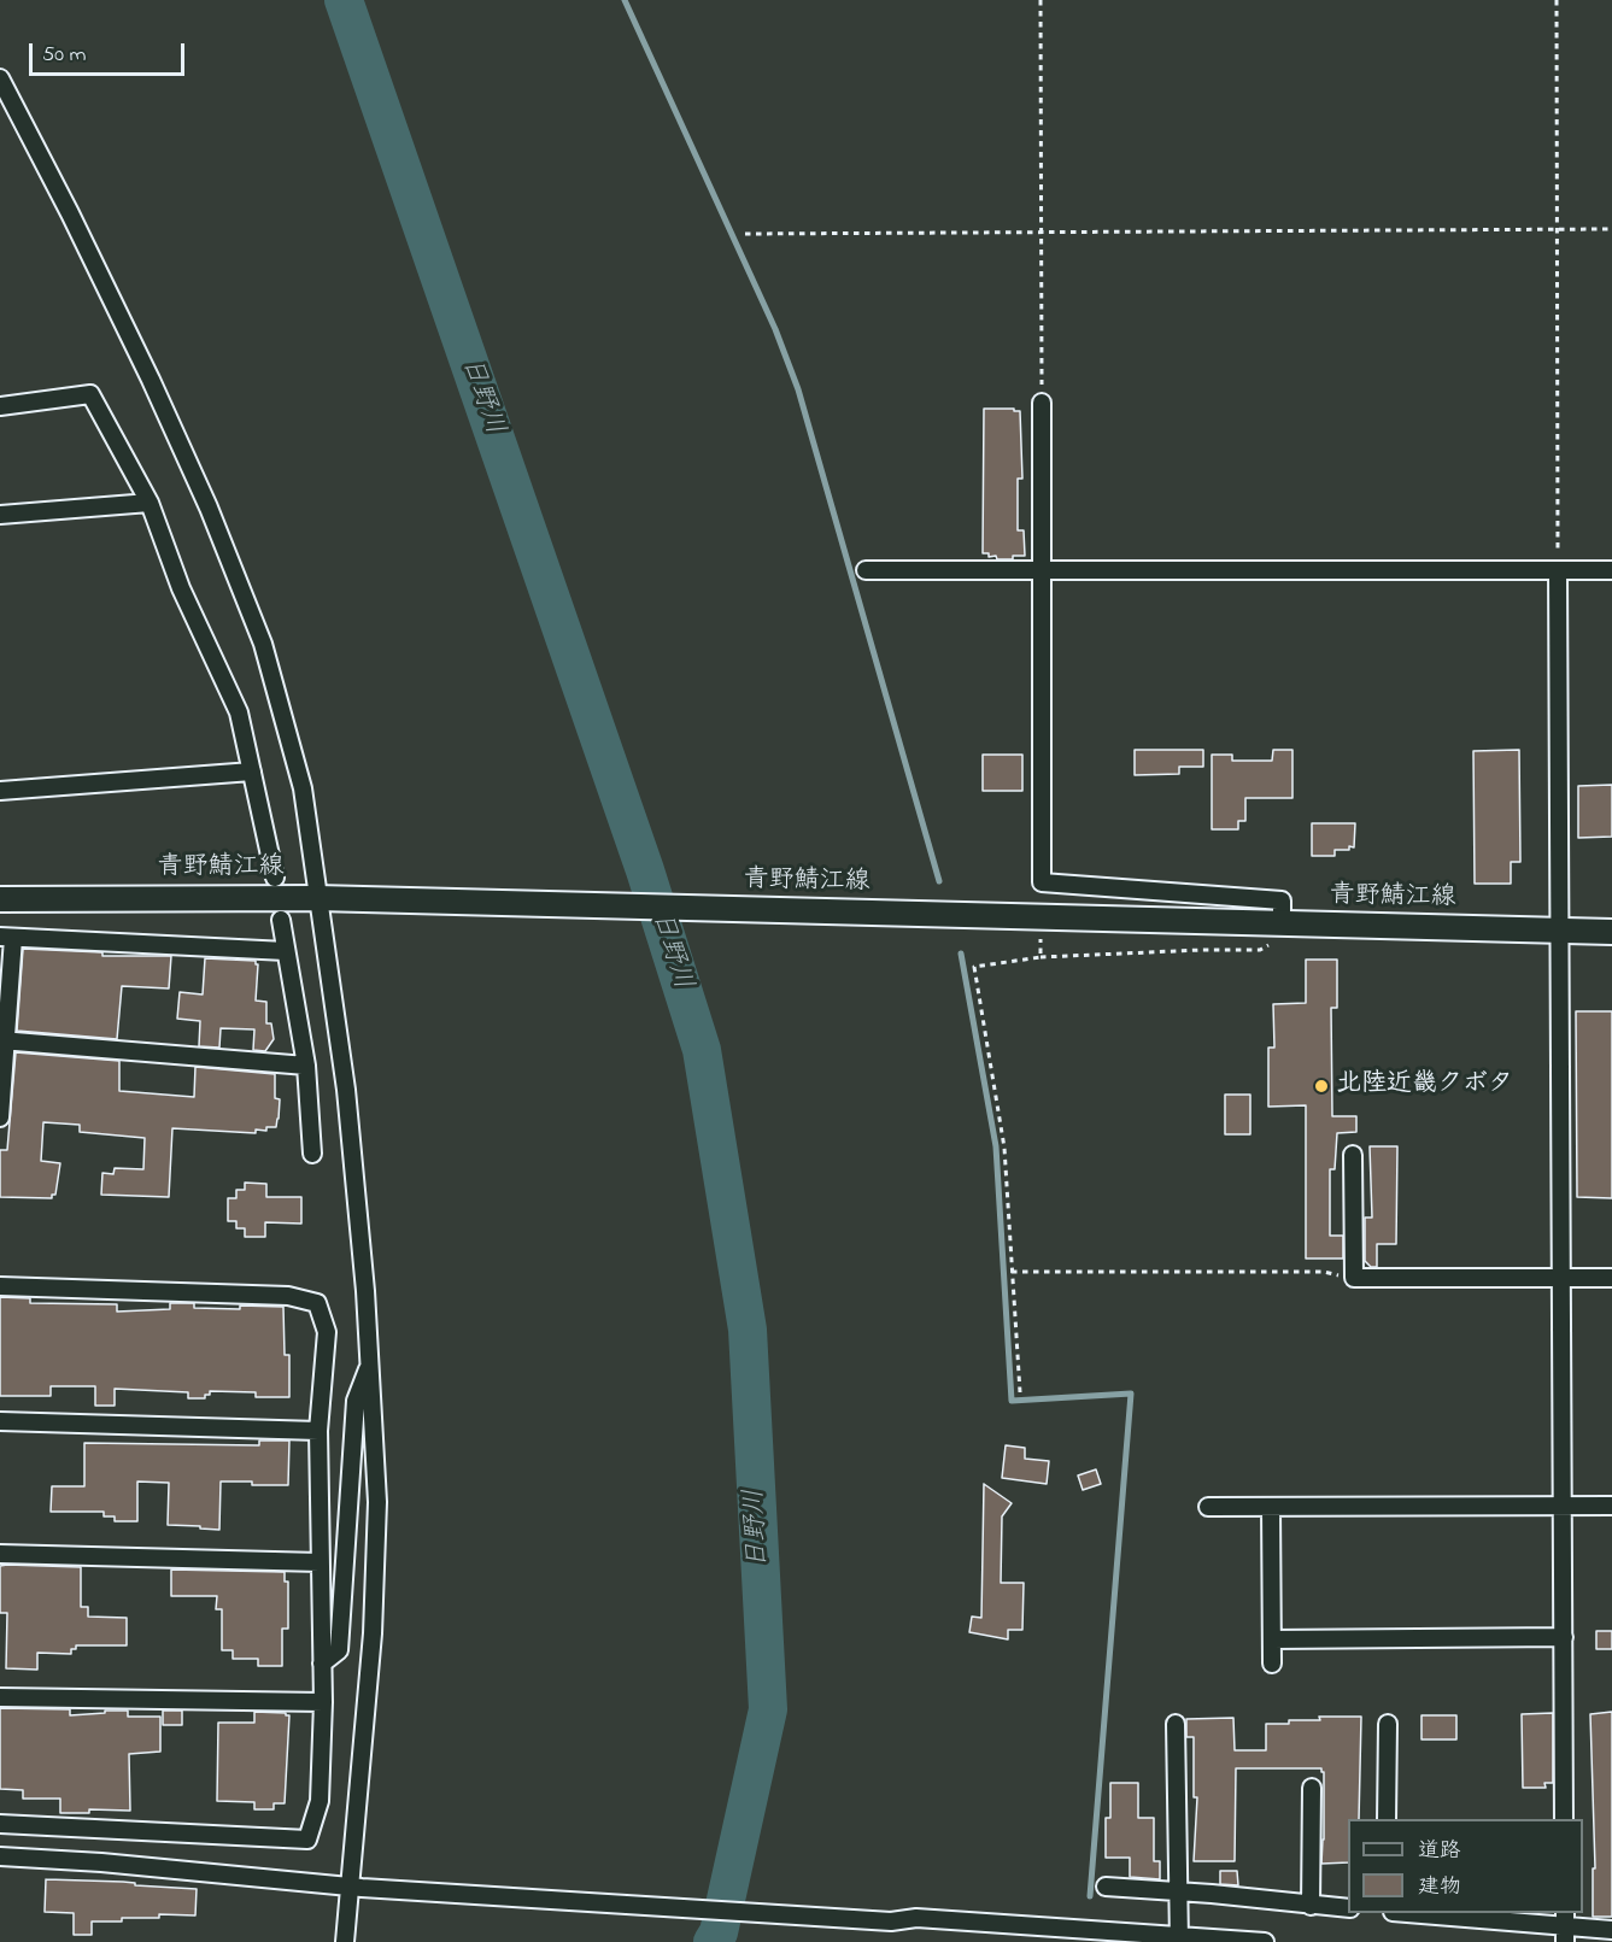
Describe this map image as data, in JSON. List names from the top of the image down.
{
  "streets": {
    "main road": ["青野鯖江線"]
  },
  "water": ["日野川"],
  "places": ["北陸近畿クボタ"],
  "legend": ["道路", "建物"],
  "scale_bar": "50 m"
}
